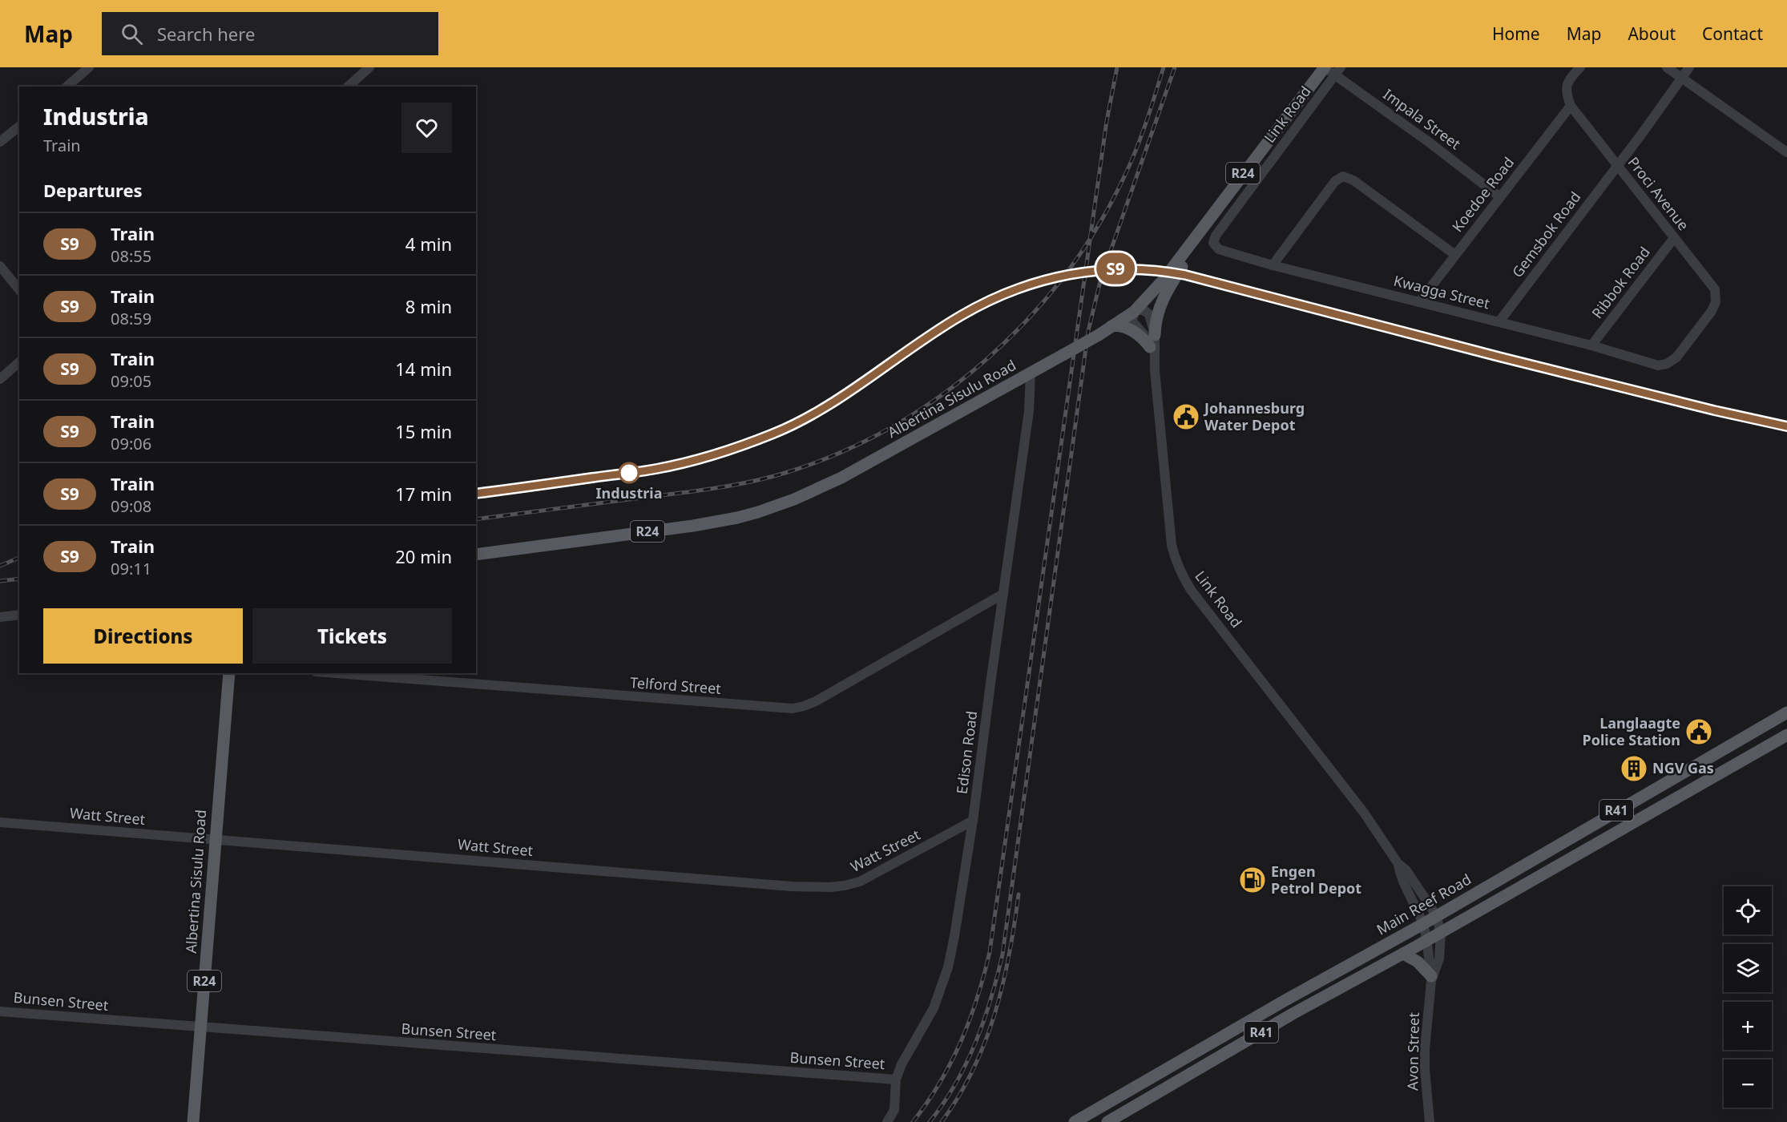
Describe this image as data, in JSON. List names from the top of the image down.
{
  "streets": {
    "main road": [
      "R24",
      "Albertina Sisulu Road",
      "R41",
      "Main Reef Road"
    ],
    "street": [
      "Link Road",
      "Impala Street",
      "Proci Avenue",
      "Koedoe Road",
      "Gemsbok Road",
      "Ribbok Road",
      "Kwagga Street",
      "Telford Street",
      "Edison Road",
      "Watt Street",
      "Bunsen Street",
      "Avon Street"
    ]
  },
  "crossings": [
    ["Link Road", "Impala Street"],
    ["Link Road", "Kwagga Street"],
    ["Link Road", "Albertina Sisulu Road"],
    ["Link Road", "R41"],
    ["Link Road", "Main Reef Road"],
    ["Link Road", "Avon Street"],
    ["Impala Street", "Koedoe Road"],
    ["Impala Street", "Albertina Sisulu Road"],
    ["Proci Avenue", "Koedoe Road"],
    ["Proci Avenue", "Gemsbok Road"],
    ["Proci Avenue", "Ribbok Road"],
    ["Proci Avenue", "Kwagga Street"],
    ["Koedoe Road", "Kwagga Street"],
    ["Gemsbok Road", "Kwagga Street"],
    ["Ribbok Road", "Kwagga Street"],
    ["Albertina Sisulu Road", "Edison Road"],
    ["Albertina Sisulu Road", "Watt Street"],
    ["Albertina Sisulu Road", "Bunsen Street"],
    ["Telford Street", "Edison Road"],
    ["Edison Road", "Watt Street"],
    ["Edison Road", "Bunsen Street"],
    ["R41", "Avon Street"]
  ],
  "places": {
    "public building": ["Johannesburg Water Depot", "Langlaagte Police Station"],
    "other": ["Industria"],
    "building": ["NGV Gas"],
    "fuel station": ["Engen Petrol Depot"]
  },
  "page": {
    "header": "Map",
    "search": "Search here",
    "nav": [
      "Home",
      "Map",
      "About",
      "Contact"
    ],
    "on_map": "S9",
    "heading": [
      ["Industria", "Train"],
      "Departures"
    ],
    "list": [
      {
        "mark": "S9",
        "name": "Train",
        "note": "08:55",
        "value": "4 min"
      },
      {
        "mark": "S9",
        "name": "Train",
        "note": "08:59",
        "value": "8 min"
      },
      {
        "mark": "S9",
        "name": "Train",
        "note": "09:05",
        "value": "14 min"
      },
      {
        "mark": "S9",
        "name": "Train",
        "note": "09:06",
        "value": "15 min"
      },
      {
        "mark": "S9",
        "name": "Train",
        "note": "09:08",
        "value": "17 min"
      },
      {
        "mark": "S9",
        "name": "Train",
        "note": "09:11",
        "value": "20 min"
      }
    ],
    "buttons": ["Directions", "Tickets"],
    "map_buttons": ["+", "−"]
  }
}
